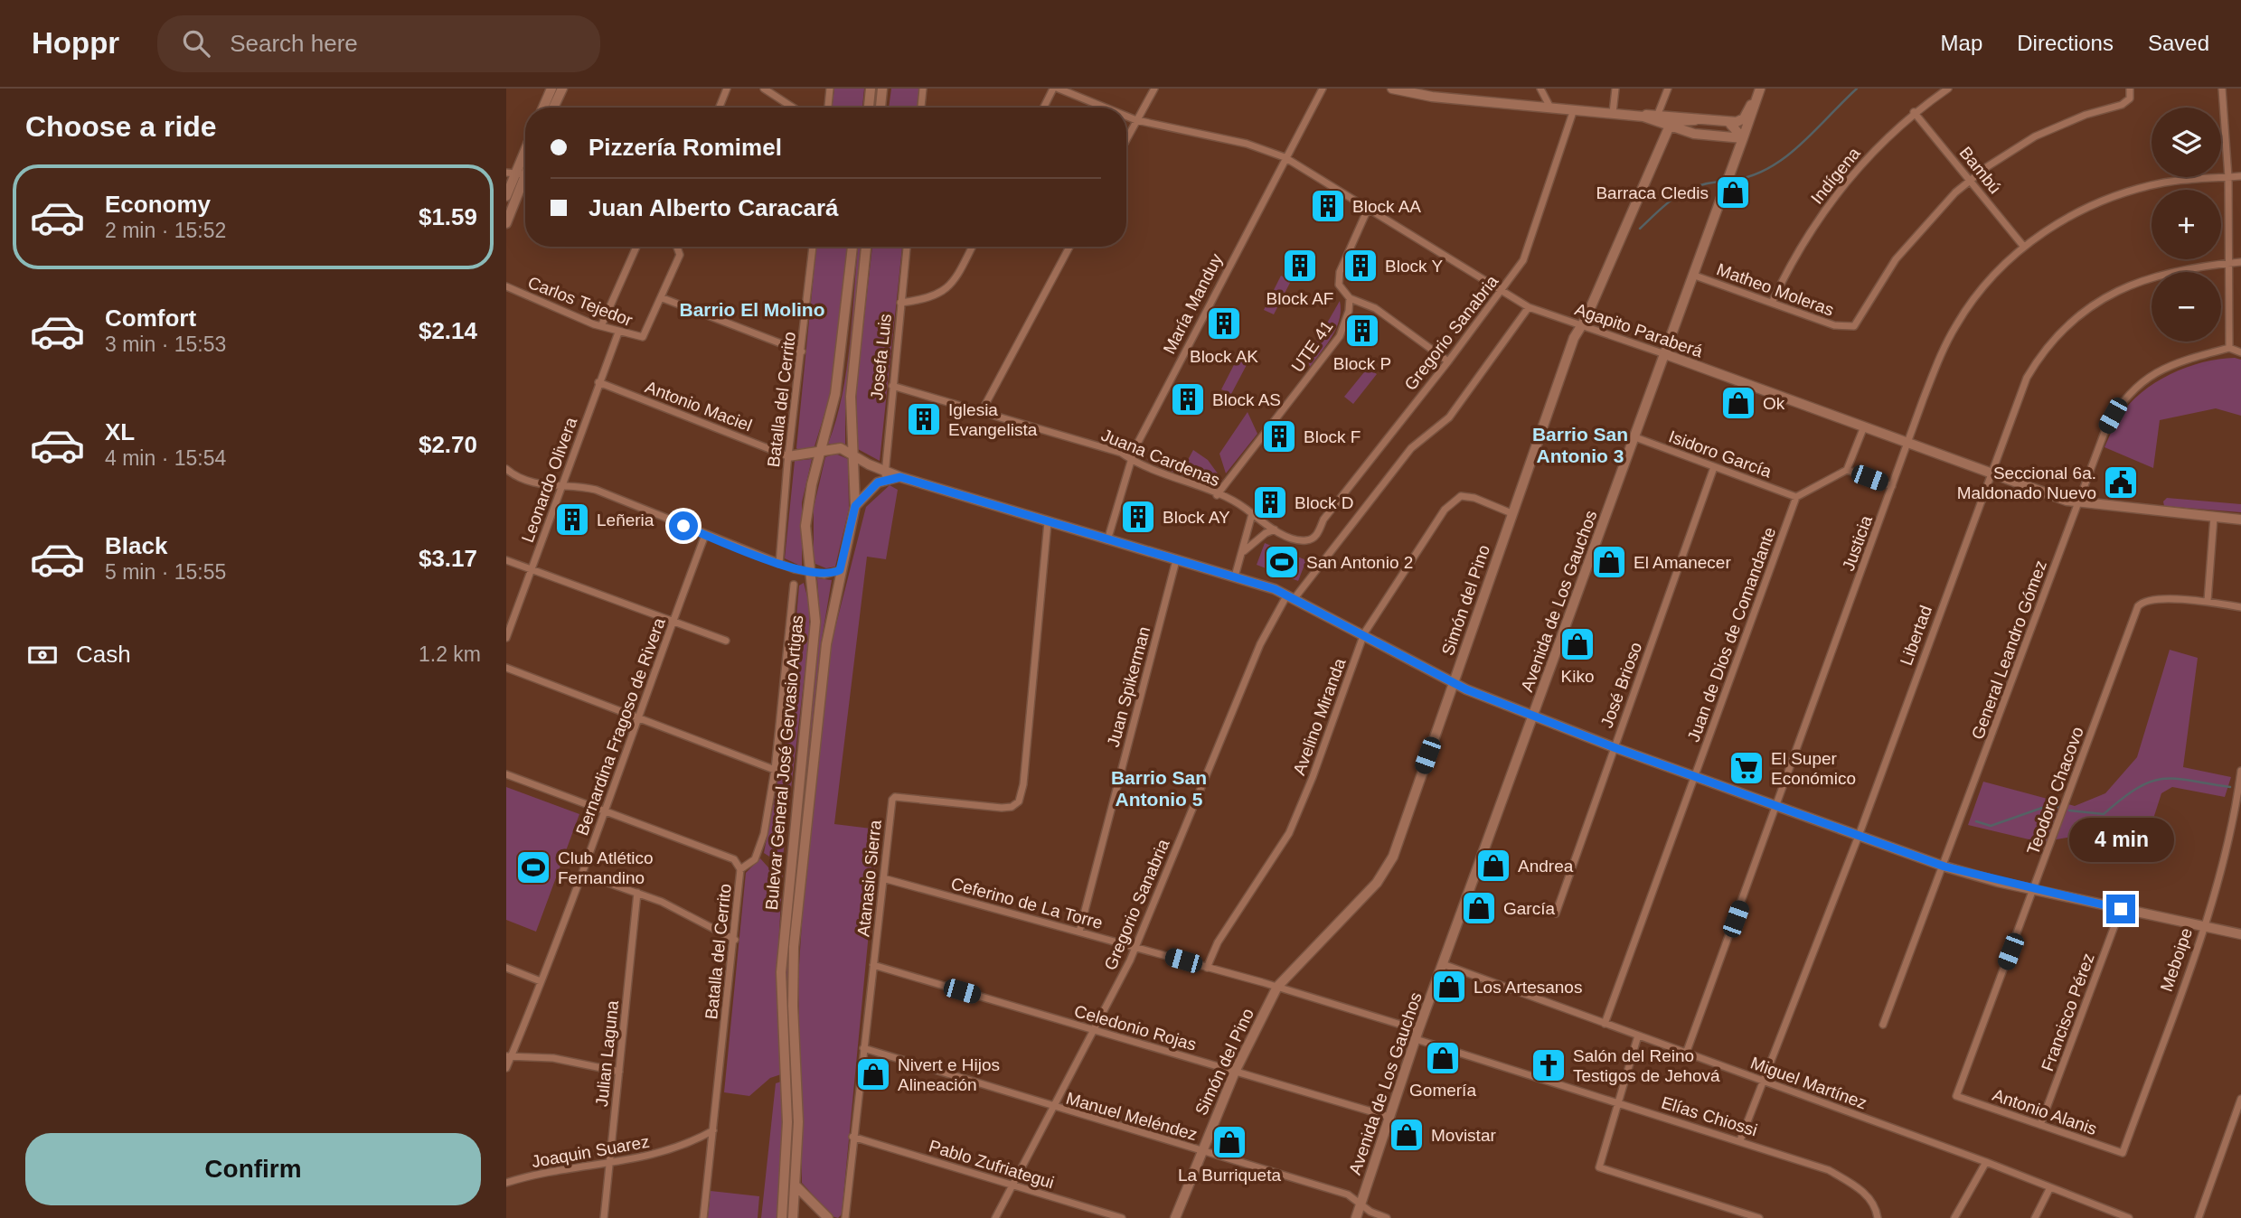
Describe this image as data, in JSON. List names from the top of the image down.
{
  "streets": {
    "street": [
      "Bambú",
      "Indígena",
      "Matheo Moleras",
      "Carlos Tejedor",
      "María Manduy",
      "Agapito Paraberá",
      "Gregorio Sanabria",
      "UTE 41",
      "Josefa Luis",
      "Batalla del Cerrito",
      "Antonio Maciel",
      "Isidoro García",
      "Juana Cardenas",
      "Leonardo Olivera",
      "Justicia",
      "Simón del Pino",
      "Avenida de Los Gauchos",
      "Juan de Dios de Comandante",
      "Libertad",
      "General Leandro Gómez",
      "José Brioso",
      "Juan Spikerman",
      "Avelino Miranda",
      "Bernardina Fragoso de Rivera",
      "Bulevar General José Gervasio Artigas",
      "Teodoro Chacovo",
      "Atanasio Sierra",
      "Ceferino de La Torre",
      "Meboipe",
      "Francisco Pérez",
      "Celedonio Rojas",
      "Julian Laguna",
      "Miguel Martínez",
      "Antonio Alanis",
      "Manuel Meléndez",
      "Elías Chiossi",
      "Joaquin Suarez",
      "Pablo Zufriategui"
    ]
  },
  "crossings": [
    ["Bambú", "Indígena"],
    ["Bambú", "Matheo Moleras"],
    ["Bambú", "Justicia"],
    ["Indígena", "Matheo Moleras"],
    ["Matheo Moleras", "Avenida de Los Gauchos"],
    ["Carlos Tejedor", "Leonardo Olivera"],
    ["María Manduy", "Agapito Paraberá"],
    ["María Manduy", "Juana Cardenas"],
    ["Agapito Paraberá", "Gregorio Sanabria"],
    ["Agapito Paraberá", "Justicia"],
    ["Agapito Paraberá", "Simón del Pino"],
    ["Agapito Paraberá", "Avenida de Los Gauchos"],
    ["Agapito Paraberá", "Libertad"],
    ["Agapito Paraberá", "General Leandro Gómez"],
    ["Gregorio Sanabria", "Juana Cardenas"],
    ["Gregorio Sanabria", "Ceferino de La Torre"],
    ["Gregorio Sanabria", "Celedonio Rojas"],
    ["Gregorio Sanabria", "Manuel Meléndez"],
    ["Gregorio Sanabria", "Pablo Zufriategui"],
    ["UTE 41", "Juana Cardenas"],
    ["Josefa Luis", "Juana Cardenas"],
    ["Batalla del Cerrito", "Antonio Maciel"],
    ["Batalla del Cerrito", "Joaquin Suarez"],
    ["Antonio Maciel", "Leonardo Olivera"],
    ["Isidoro García", "Avenida de Los Gauchos"],
    ["Isidoro García", "Juan de Dios de Comandante"],
    ["Isidoro García", "José Brioso"],
    ["Justicia", "Miguel Martínez"],
    ["Simón del Pino", "Avelino Miranda"],
    ["Simón del Pino", "Ceferino de La Torre"],
    ["Simón del Pino", "Celedonio Rojas"],
    ["Simón del Pino", "Manuel Meléndez"],
    ["Avenida de Los Gauchos", "Ceferino de La Torre"],
    ["Avenida de Los Gauchos", "Celedonio Rojas"],
    ["Avenida de Los Gauchos", "Miguel Martínez"],
    ["Avenida de Los Gauchos", "Manuel Meléndez"],
    ["Avenida de Los Gauchos", "Elías Chiossi"],
    ["Juan de Dios de Comandante", "Miguel Martínez"],
    ["Libertad", "Miguel Martínez"],
    ["Libertad", "Elías Chiossi"],
    ["Juan Spikerman", "Ceferino de La Torre"],
    ["Avelino Miranda", "Ceferino de La Torre"],
    ["Teodoro Chacovo", "Antonio Alanis"],
    ["Atanasio Sierra", "Ceferino de La Torre"],
    ["Atanasio Sierra", "Celedonio Rojas"],
    ["Atanasio Sierra", "Manuel Meléndez"],
    ["Atanasio Sierra", "Pablo Zufriategui"],
    ["Ceferino de La Torre", "Elías Chiossi"],
    ["Meboipe", "Antonio Alanis"],
    ["Francisco Pérez", "Antonio Alanis"],
    ["Julian Laguna", "Joaquin Suarez"]
  ],
  "districts": ["Barrio El Molino", "Barrio San Antonio 3", "Barrio San Antonio 5"],
  "places": {
    "shop": [
      "Barraca Cledis",
      "Ok",
      "El Amanecer",
      "Kiko",
      "Andrea",
      "García",
      "Los Artesanos",
      "Gomería",
      "Nivert e Hijos Alineación",
      "Movistar",
      "La Burriqueta"
    ],
    "building": [
      "Block AA",
      "Block AF",
      "Block Y",
      "Block AK",
      "Block P",
      "Block AS",
      "Iglesia Evangelista",
      "Block F",
      "Block D",
      "Block AY",
      "Leñeria"
    ],
    "public building": ["Seccional 6a. Maldonado Nuevo"],
    "sports": ["San Antonio 2", "Club Atlético Fernandino"],
    "supermarket": ["El Super Económico"],
    "church": ["Salón del Reino Testigos de Jehová"]
  },
  "page": {
    "header": "Hoppr",
    "search": "Search here",
    "nav": ["Map", "Directions", "Saved"],
    "heading": "Choose a ride",
    "map_buttons": ["+", "−"],
    "banner": ["Pizzería Romimel", "Juan Alberto Caracará"],
    "list": [
      {
        "name": "Economy",
        "note": "2 min · 15:52",
        "value": "$1.59"
      },
      {
        "name": "Comfort",
        "note": "3 min · 15:53",
        "value": "$2.14"
      },
      {
        "name": "XL",
        "note": "4 min · 15:54",
        "value": "$2.70"
      },
      {
        "name": "Black",
        "note": "5 min · 15:55",
        "value": "$3.17"
      }
    ],
    "pay": ["Cash", "1.2 km"],
    "bubble": "4 min",
    "buttons": "Confirm"
  }
}
